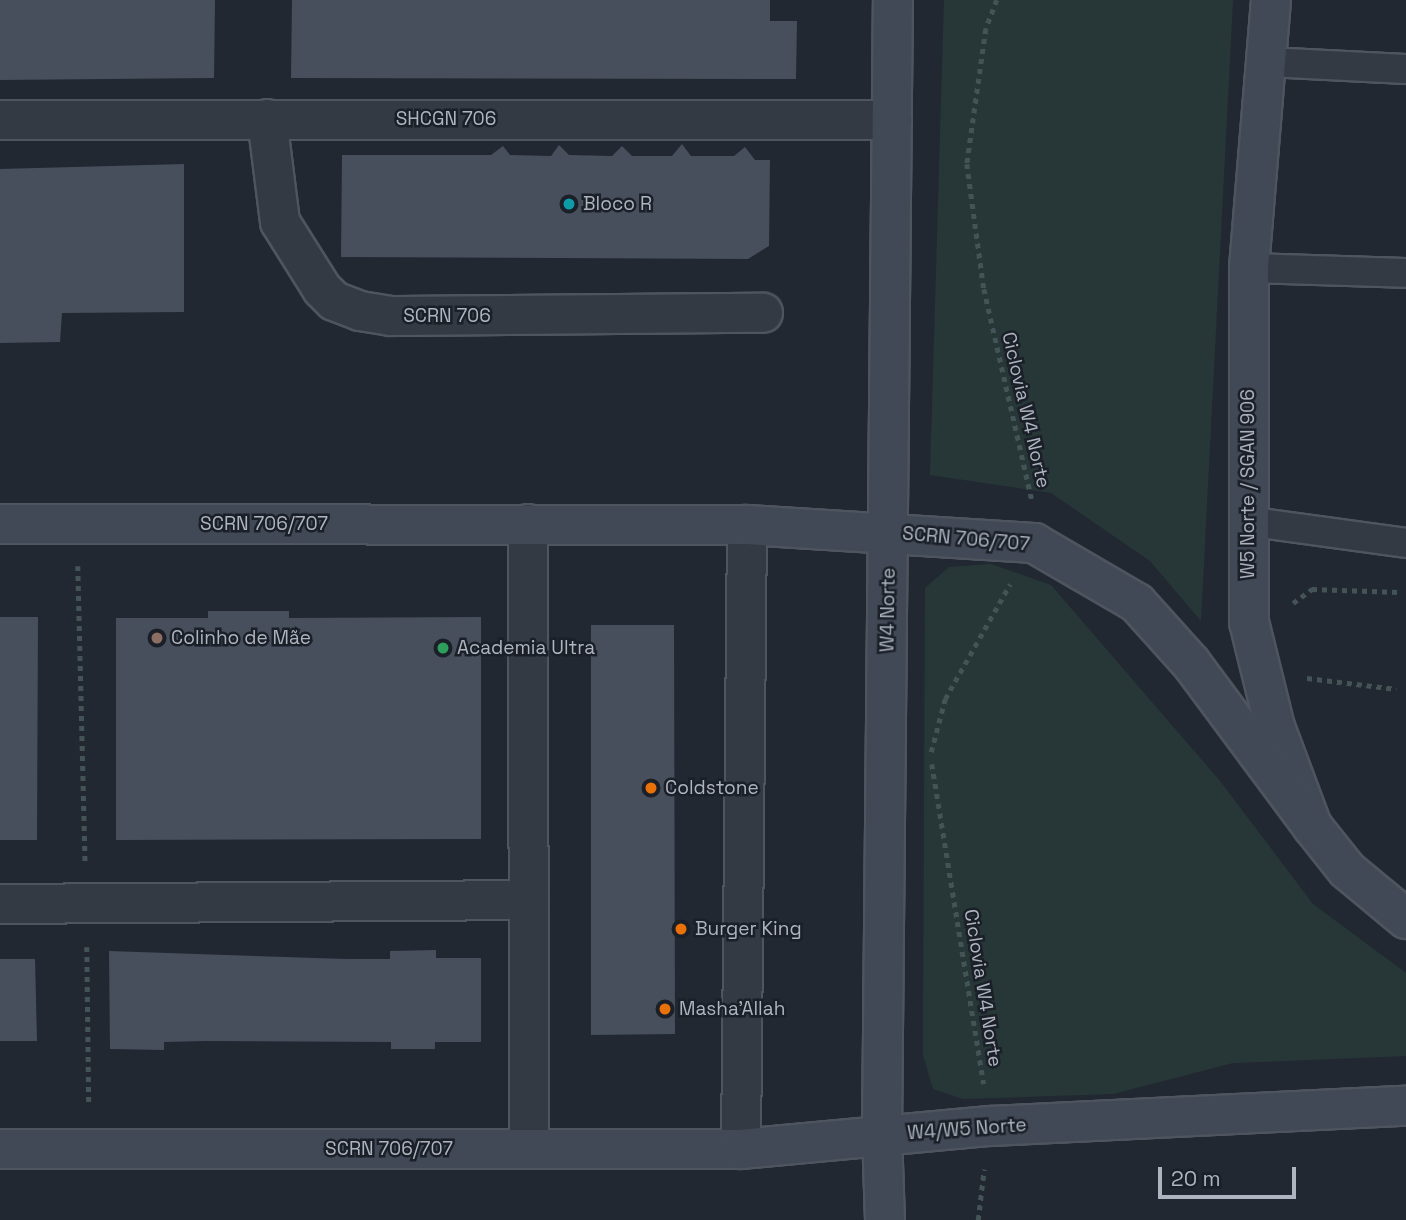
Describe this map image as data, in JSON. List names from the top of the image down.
{
  "streets": {
    "main road": [
      "W5 Norte / SGAN 906",
      "SCRN 706/707",
      "W4 Norte",
      "W4/W5 Norte"
    ],
    "street": ["SHCGN 706", "SCRN 706"],
    "path": ["Ciclovia W4 Norte"]
  },
  "crossings": [
    ["SHCGN 706", "SCRN 706"],
    ["SHCGN 706", "W4 Norte"],
    ["Ciclovia W4 Norte", "SCRN 706/707"],
    ["Ciclovia W4 Norte", "W4/W5 Norte"],
    ["W5 Norte / SGAN 906", "SCRN 706/707"],
    ["SCRN 706/707", "W4 Norte"],
    ["SCRN 706/707", "W4/W5 Norte"],
    ["W4 Norte", "W4/W5 Norte"]
  ],
  "places": [
    "Bloco R",
    "Colinho de Mãe",
    "Academia Ultra",
    "Coldstone",
    "Burger King",
    "Masha'Allah"
  ],
  "scale_bar": "20 m"
}
